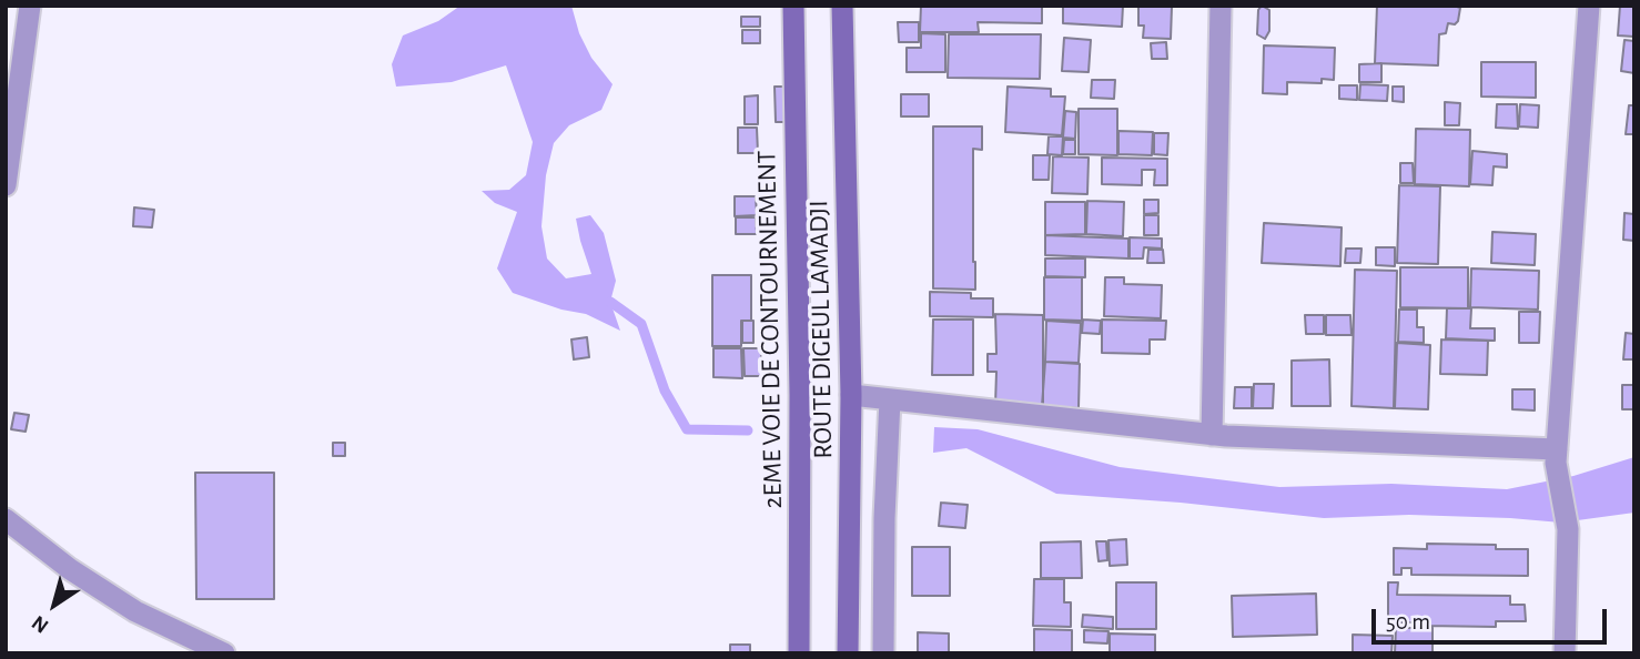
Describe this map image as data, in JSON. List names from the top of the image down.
{
  "streets": {
    "main road": ["2EME VOIE DE CONTOURNEMENT", "ROUTE DIGEUL LAMADJI"]
  },
  "scale_bar": "50 m",
  "north": "bottom left"
}
